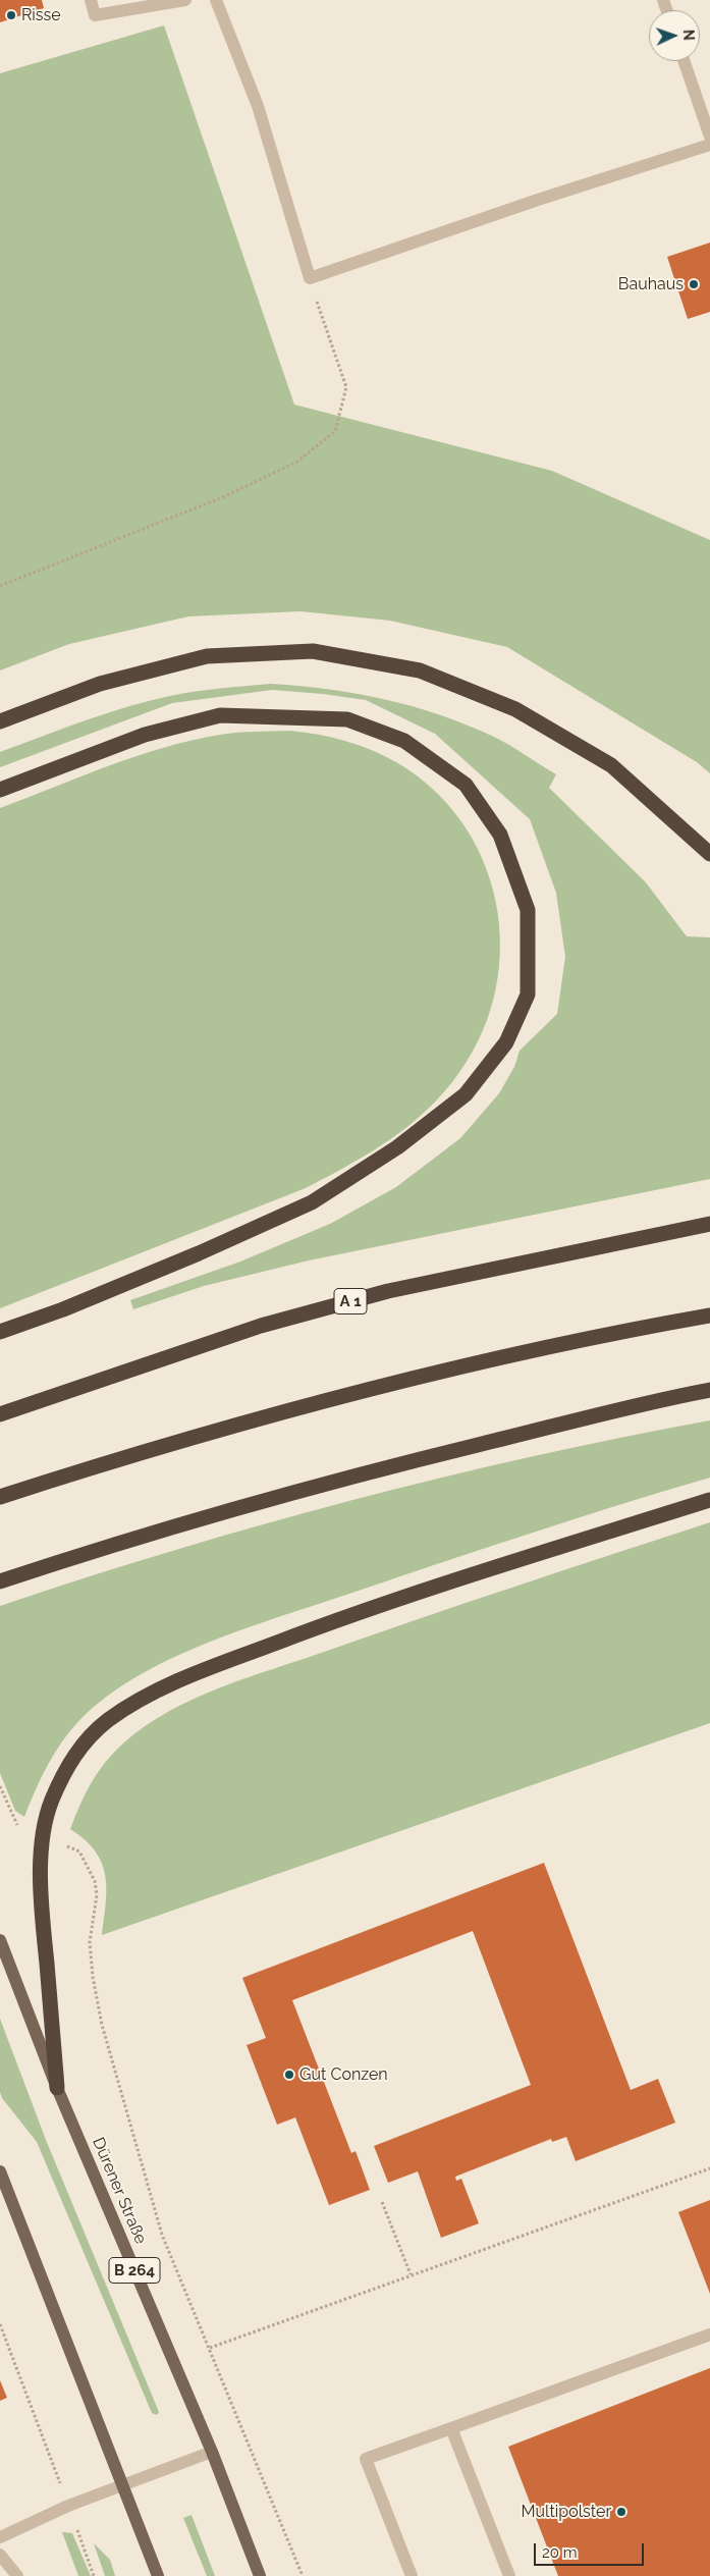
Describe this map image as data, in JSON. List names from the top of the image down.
{
  "streets": {
    "highway": ["A 1"],
    "main road": ["Dürener Straße", "B 264"]
  },
  "places": [
    "Risse",
    "Bauhaus",
    "Gut Conzen",
    "Multipolster"
  ],
  "scale_bar": "20 m",
  "north": "right"
}
